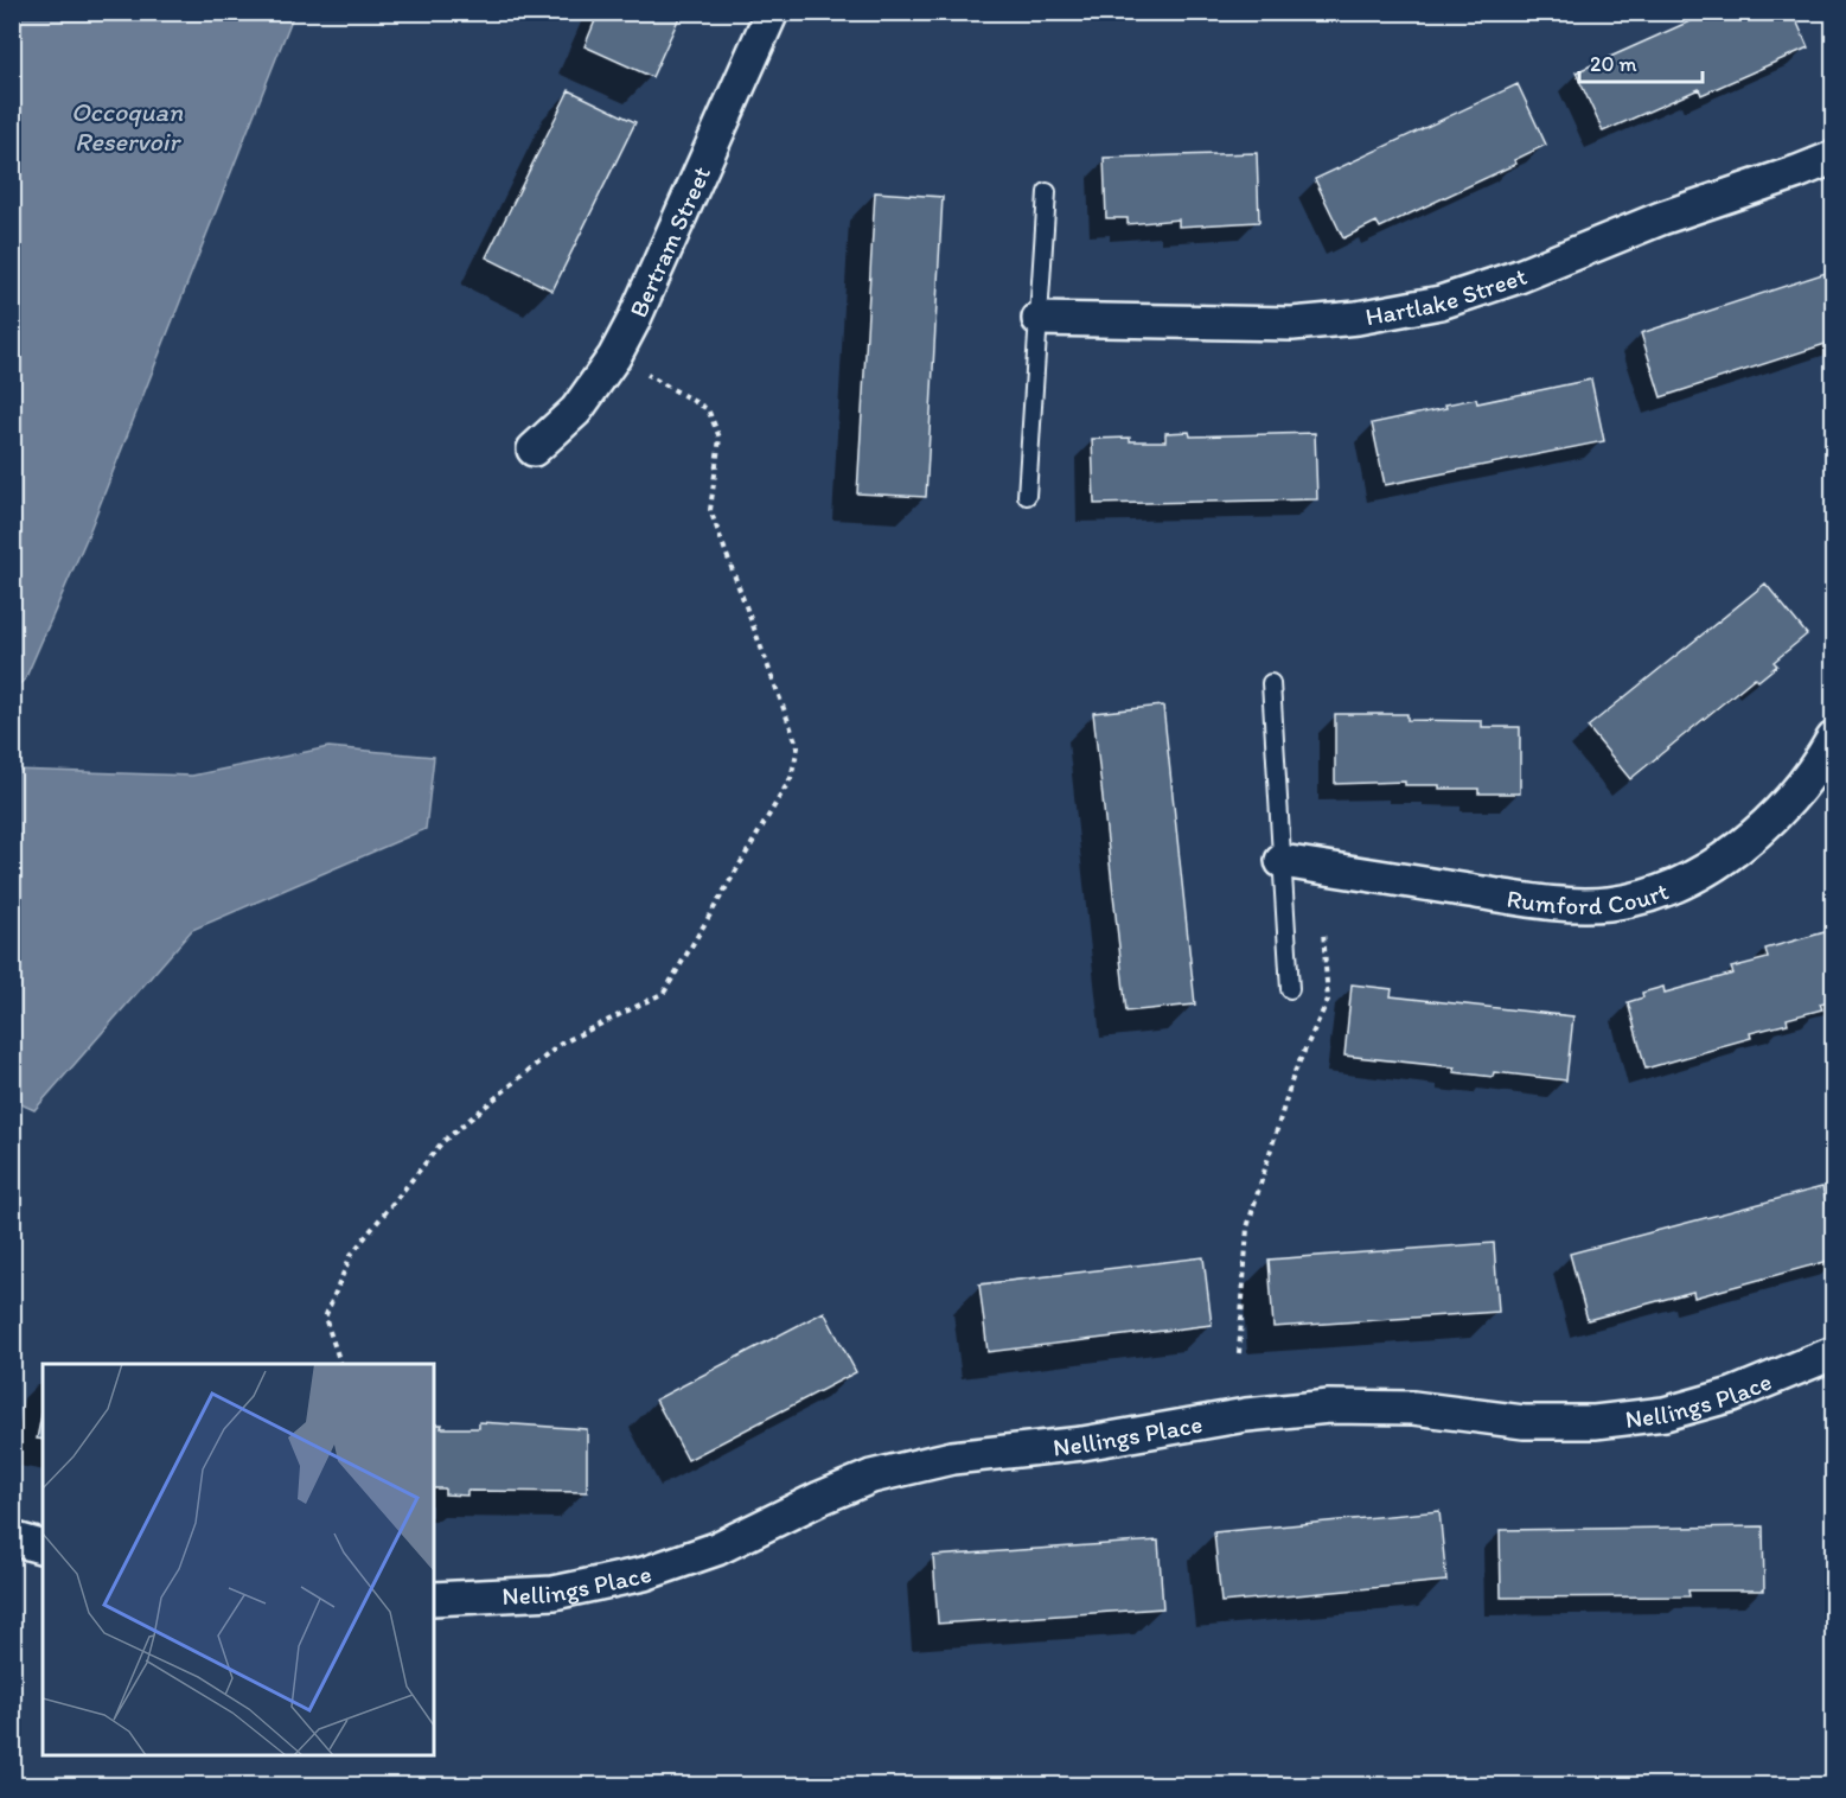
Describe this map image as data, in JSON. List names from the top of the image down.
{
  "streets": {
    "street": [
      "Bertram Street",
      "Hartlake Street",
      "Rumford Court",
      "Nellings Place"
    ]
  },
  "water": ["Occoquan Reservoir"],
  "scale_bar": "20 m"
}
